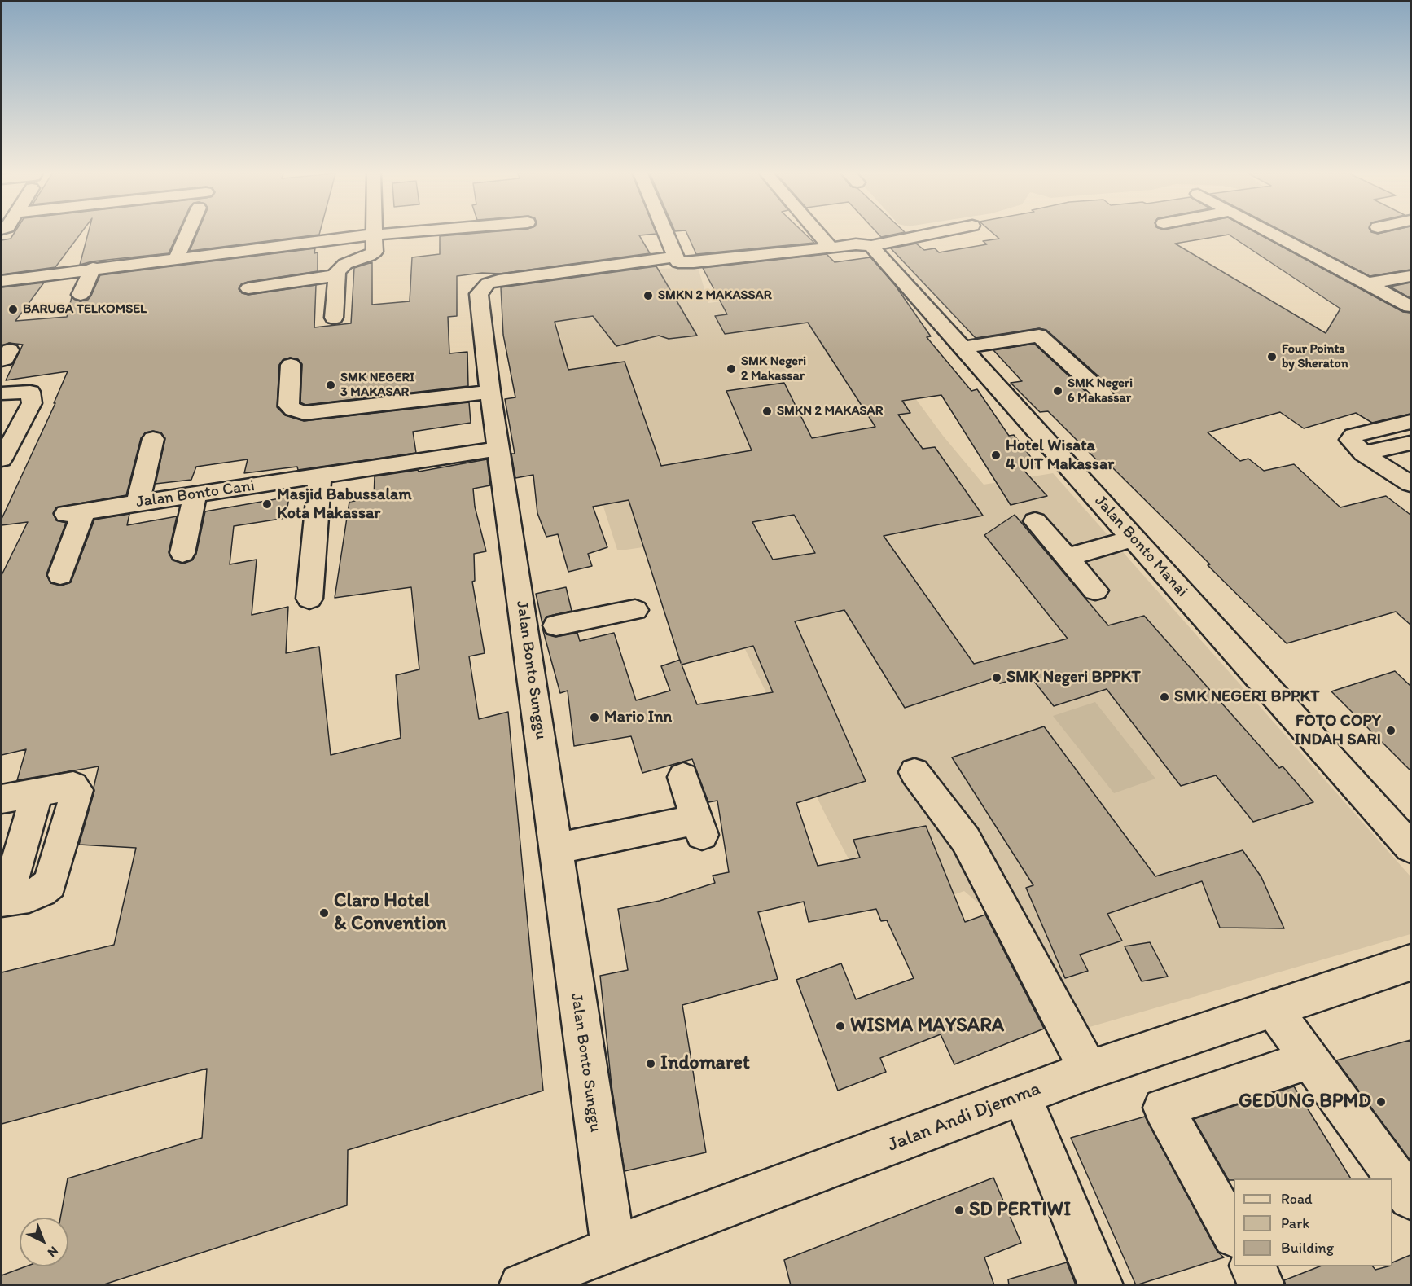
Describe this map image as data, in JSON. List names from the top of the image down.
{
  "streets": {
    "street": [
      "Jalan Bonto Cani",
      "Jalan Bonto Manai",
      "Jalan Bonto Sunggu",
      "Jalan Andi Djemma"
    ]
  },
  "crossings": [
    ["Jalan Bonto Cani", "Jalan Bonto Sunggu"],
    ["Jalan Bonto Sunggu", "Jalan Andi Djemma"]
  ],
  "places": [
    "SMKN 2 MAKASSAR",
    "BARUGA TELKOMSEL",
    "Four Points by Sheraton",
    "SMK Negeri 2 Makassar",
    "SMK NEGERI 3 MAKASAR",
    "SMK Negeri 6 Makassar",
    "SMKN 2 MAKASAR",
    "Hotel Wisata 4 UIT Makassar",
    "Masjid Babussalam Kota Makassar",
    "SMK Negeri BPPKT",
    "SMK NEGERI BPPKT",
    "Mario Inn",
    "FOTO COPY INDAH SARI",
    "Claro Hotel & Convention",
    "WISMA MAYSARA",
    "Indomaret",
    "GEDUNG BPMD",
    "SD PERTIWI"
  ],
  "legend": ["Road", "Park", "Building"],
  "north": "bottom right"
}
